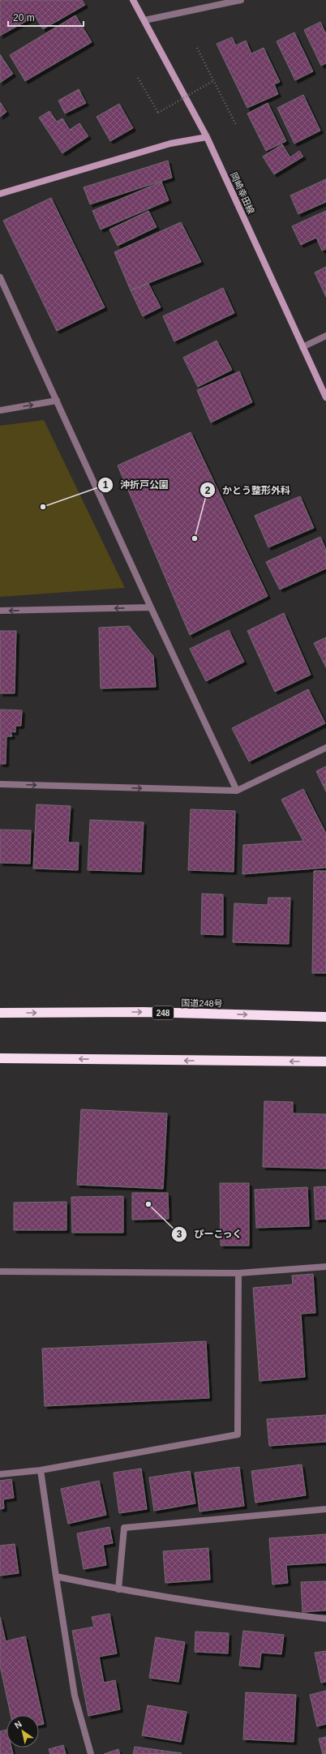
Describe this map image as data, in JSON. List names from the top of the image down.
{
  "streets": {
    "highway": ["国道248号", "248"],
    "main road": ["岡崎幸田線"]
  },
  "places": ["沖折戸公園", "かとう整形外科", "ぴーこっく"],
  "scale_bar": "20 m",
  "north": "top left"
}
